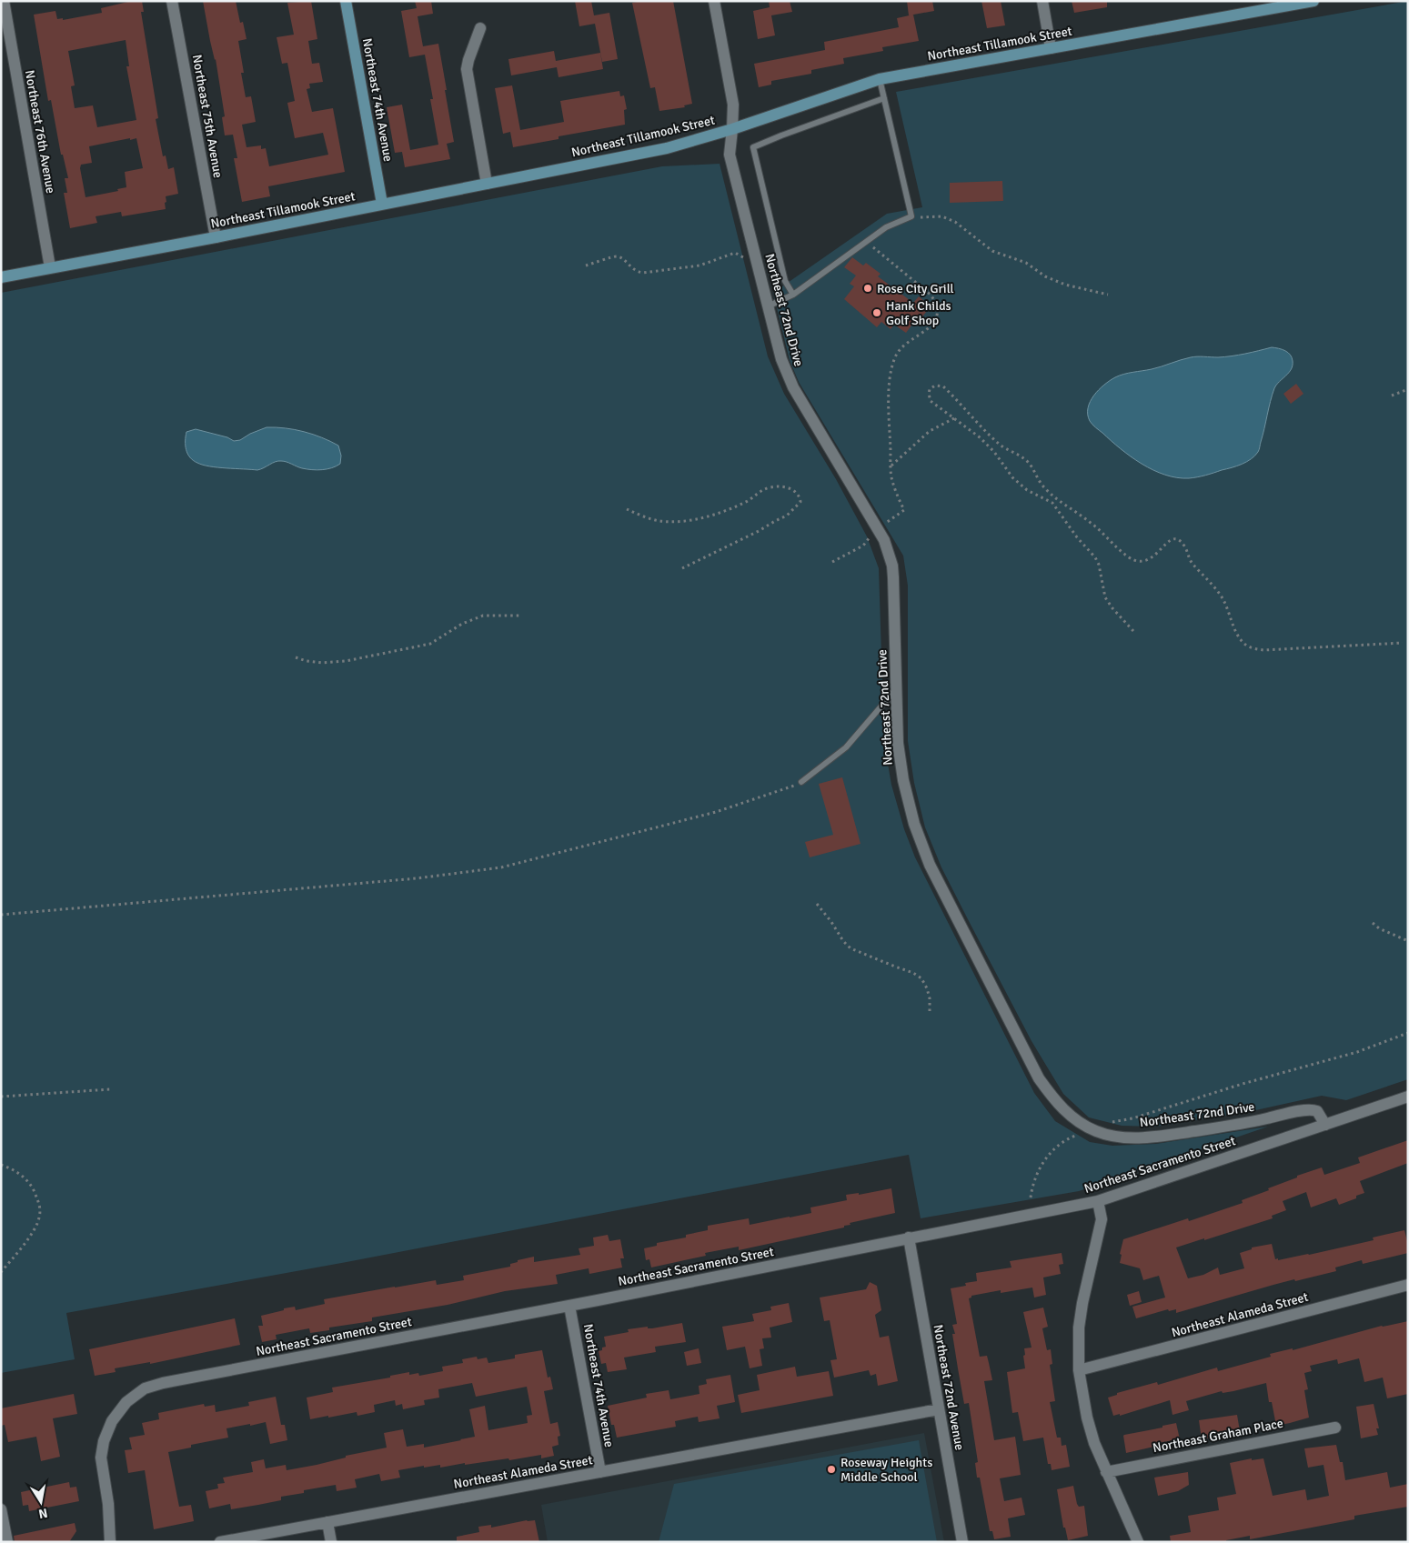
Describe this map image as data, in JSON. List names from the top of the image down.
{
  "streets": {
    "street": [
      "Northeast Tillamook Street",
      "Northeast 74th Avenue",
      "Northeast 75th Avenue",
      "Northeast 76th Avenue",
      "Northeast 72nd Drive",
      "Northeast Sacramento Street",
      "Northeast Alameda Street",
      "Northeast 72nd Avenue",
      "Northeast Graham Place"
    ]
  },
  "crossings": [
    ["Northeast Tillamook Street", "Northeast 74th Avenue"],
    ["Northeast Tillamook Street", "Northeast 75th Avenue"],
    ["Northeast Tillamook Street", "Northeast 76th Avenue"],
    ["Northeast Tillamook Street", "Northeast 72nd Drive"],
    ["Northeast 74th Avenue", "Northeast Sacramento Street"],
    ["Northeast 74th Avenue", "Northeast Alameda Street"],
    ["Northeast 72nd Drive", "Northeast Sacramento Street"],
    ["Northeast Sacramento Street", "Northeast 72nd Avenue"],
    ["Northeast Alameda Street", "Northeast 72nd Avenue"]
  ],
  "places": ["Rose City Grill", "Hank Childs Golf Shop", "Roseway Heights Middle School"],
  "north": "bottom"
}
